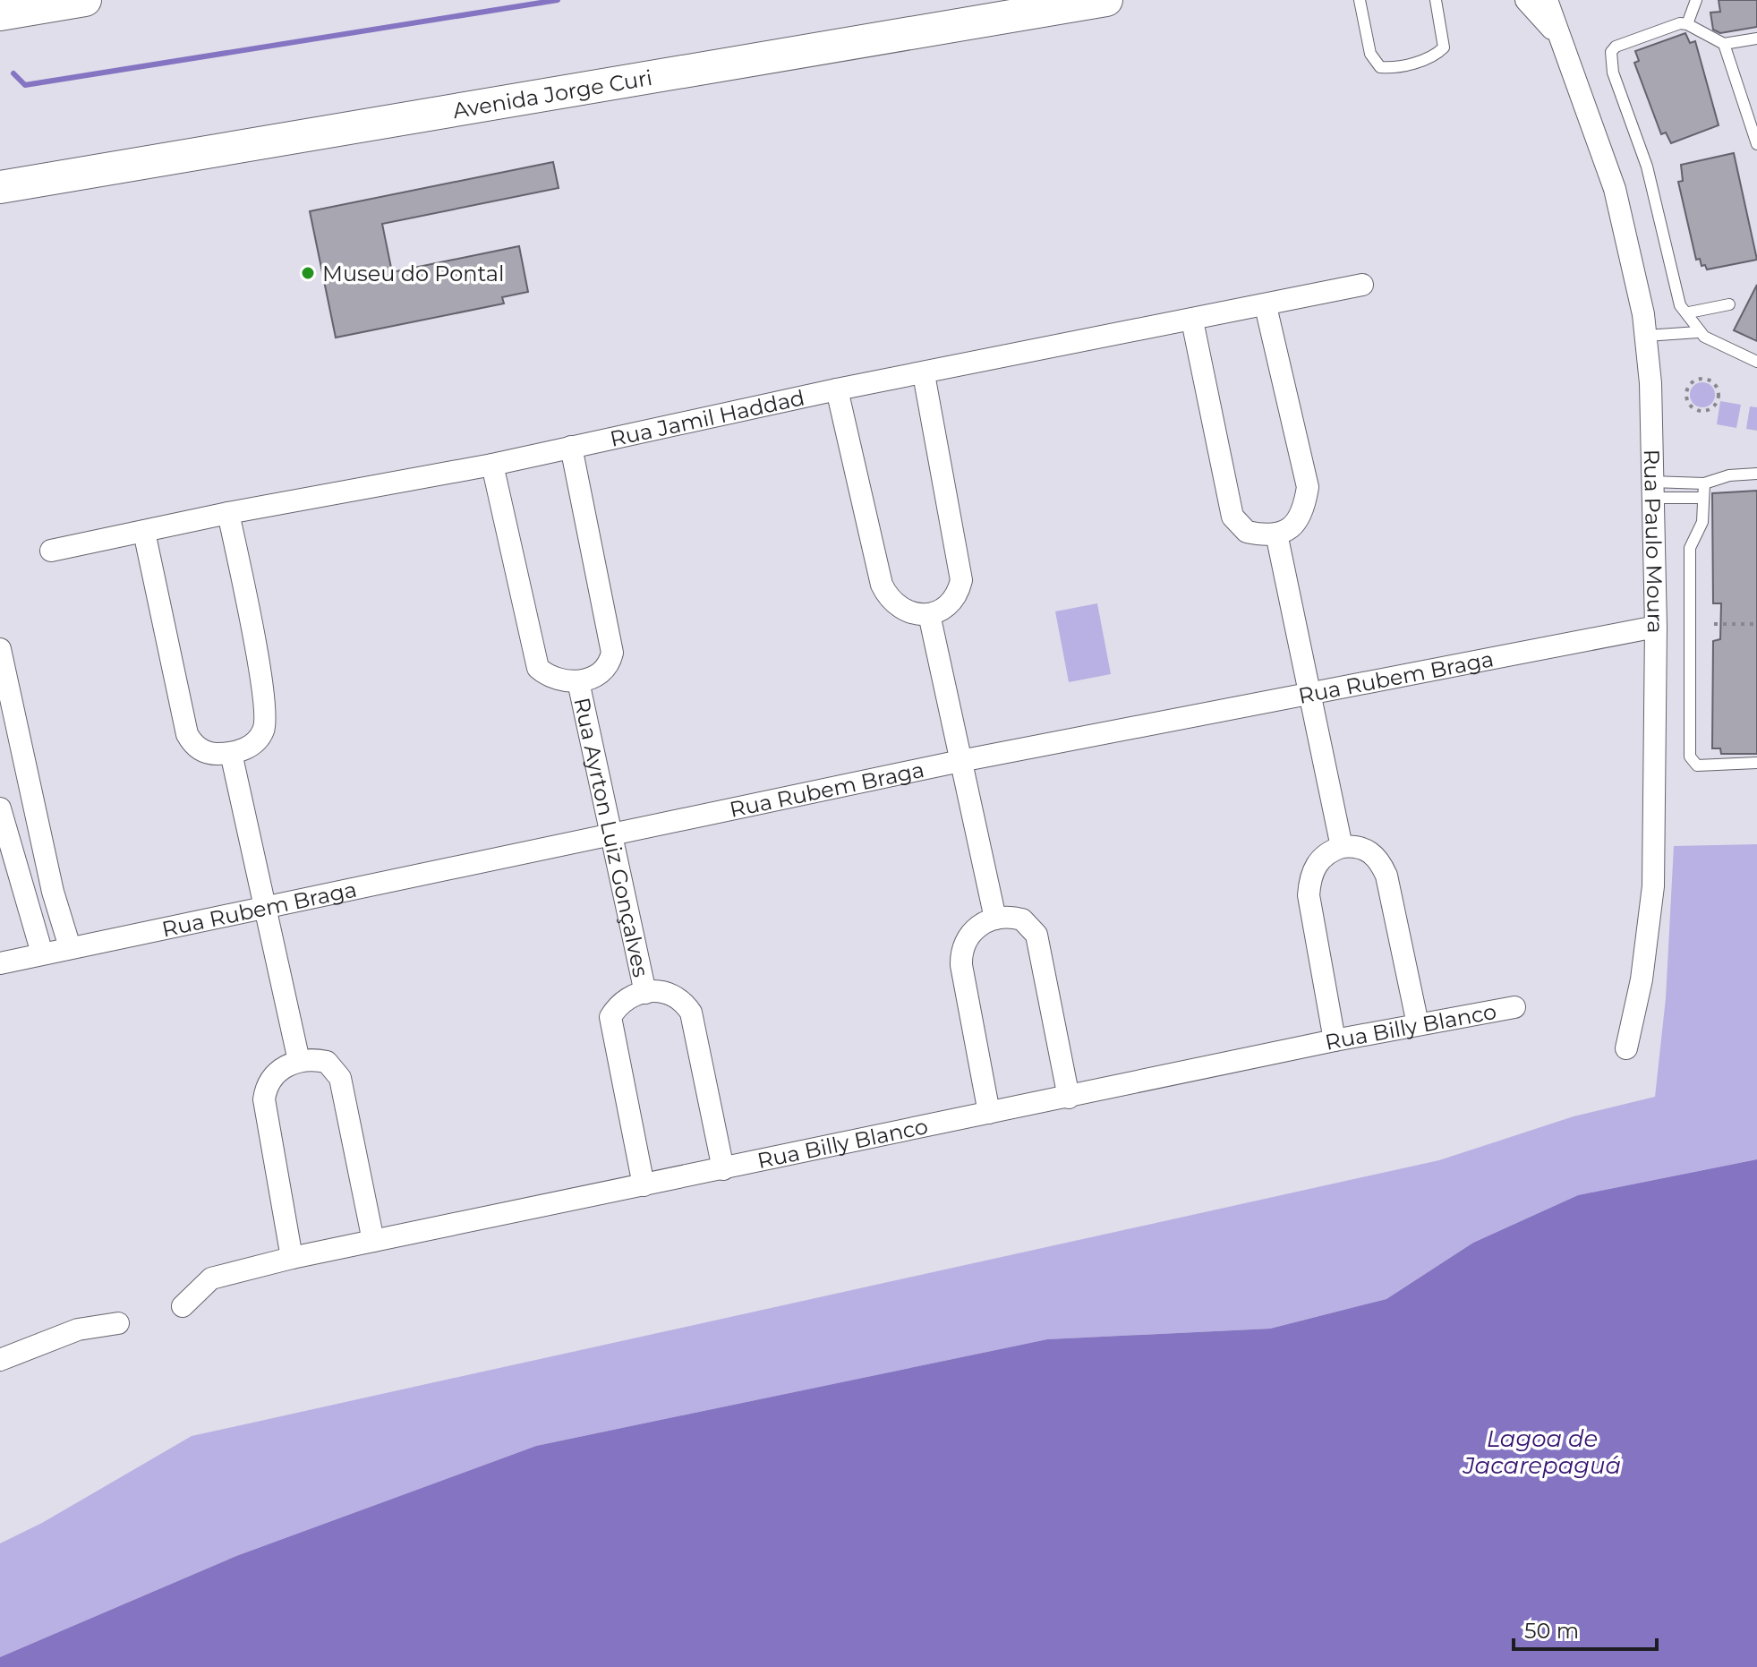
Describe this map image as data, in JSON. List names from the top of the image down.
{
  "streets": {
    "street": [
      "Avenida Jorge Curi",
      "Rua Jamil Haddad",
      "Rua Paulo Moura",
      "Rua Rubem Braga",
      "Rua Ayrton Luiz Gonçalves",
      "Rua Billy Blanco"
    ]
  },
  "crossings": [
    ["Rua Jamil Haddad", "Rua Ayrton Luiz Gonçalves"],
    ["Rua Paulo Moura", "Rua Rubem Braga"],
    ["Rua Rubem Braga", "Rua Ayrton Luiz Gonçalves"],
    ["Rua Ayrton Luiz Gonçalves", "Rua Billy Blanco"]
  ],
  "water": ["Lagoa de Jacarepaguá"],
  "places": ["Museu do Pontal"],
  "scale_bar": "50 m"
}
